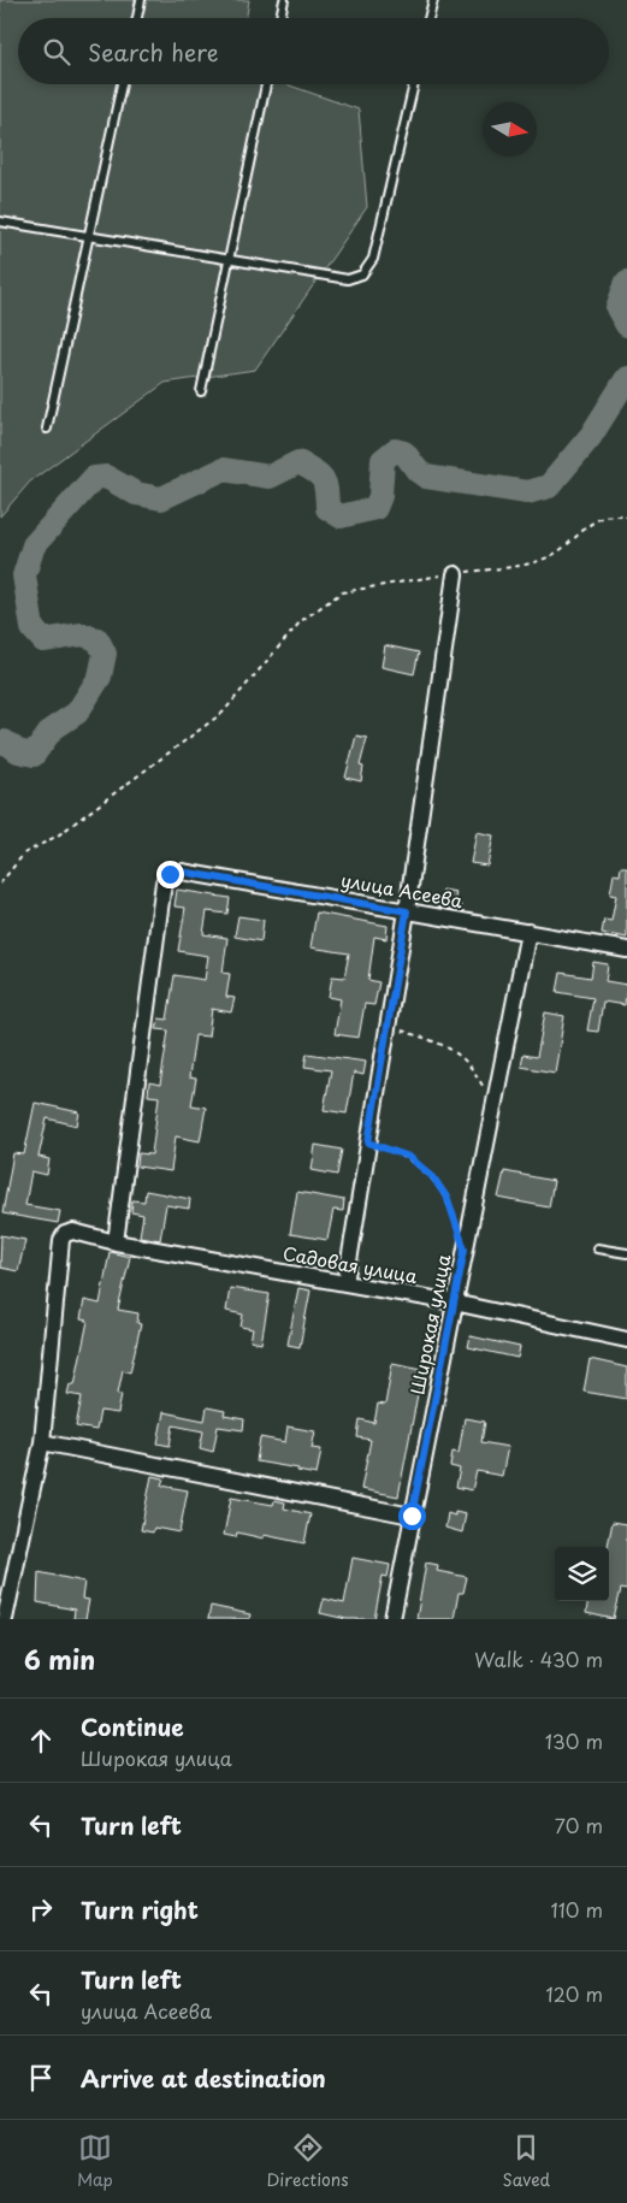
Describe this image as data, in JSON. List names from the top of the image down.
{
  "streets": {
    "street": ["улица Асеева", "Садовая улица", "Широкая улица"]
  },
  "crossings": [
    ["улица Асеева", "Садовая улица"],
    ["улица Асеева", "Широкая улица"],
    ["Садовая улица", "Широкая улица"]
  ],
  "north": "right",
  "page": {
    "search": "Search here",
    "heading": ["6 min", "Walk · 430 m"],
    "list": [
      ["Continue", "Широкая улица", "130 m"],
      ["Turn left", "70 m"],
      ["Turn right", "110 m"],
      ["Turn left", "улица Асеева", "120 m"],
      "Arrive at destination"
    ],
    "nav": ["Map", "Directions", "Saved"]
  }
}
